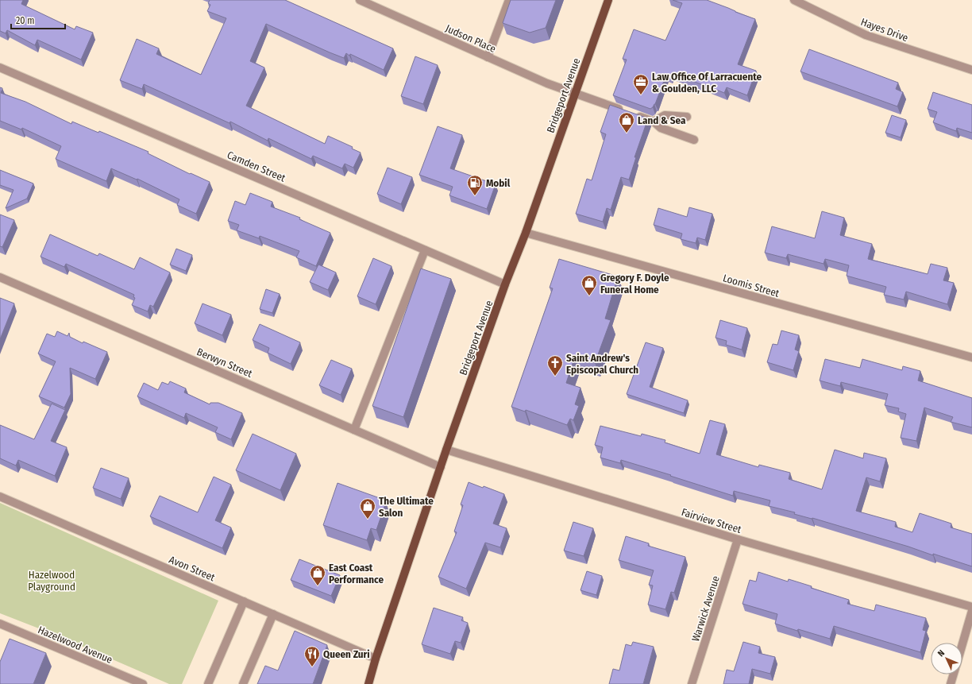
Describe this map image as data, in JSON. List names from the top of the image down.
{
  "streets": {
    "main road": ["Bridgeport Avenue"],
    "street": [
      "Hayes Drive",
      "Judson Place",
      "Camden Street",
      "Loomis Street",
      "Berwyn Street",
      "Fairview Street",
      "Avon Street",
      "Warwick Avenue",
      "Hazelwood Avenue"
    ]
  },
  "crossings": [
    ["Judson Place", "Bridgeport Avenue"],
    ["Bridgeport Avenue", "Camden Street"],
    ["Bridgeport Avenue", "Loomis Street"],
    ["Bridgeport Avenue", "Berwyn Street"],
    ["Bridgeport Avenue", "Fairview Street"],
    ["Bridgeport Avenue", "Avon Street"],
    ["Fairview Street", "Warwick Avenue"]
  ],
  "parks": ["Hazelwood Playground"],
  "places": {
    "office": ["Law Office Of Larracuente & Goulden, LLC"],
    "shop": [
      "Land & Sea",
      "Gregory F. Doyle Funeral Home",
      "The Ultimate Salon",
      "East Coast Performance"
    ],
    "fuel station": ["Mobil"],
    "church": ["Saint Andrew's Episcopal Church"],
    "restaurant": ["Queen Zuri"]
  },
  "scale_bar": "20 m",
  "north": "top left"
}
